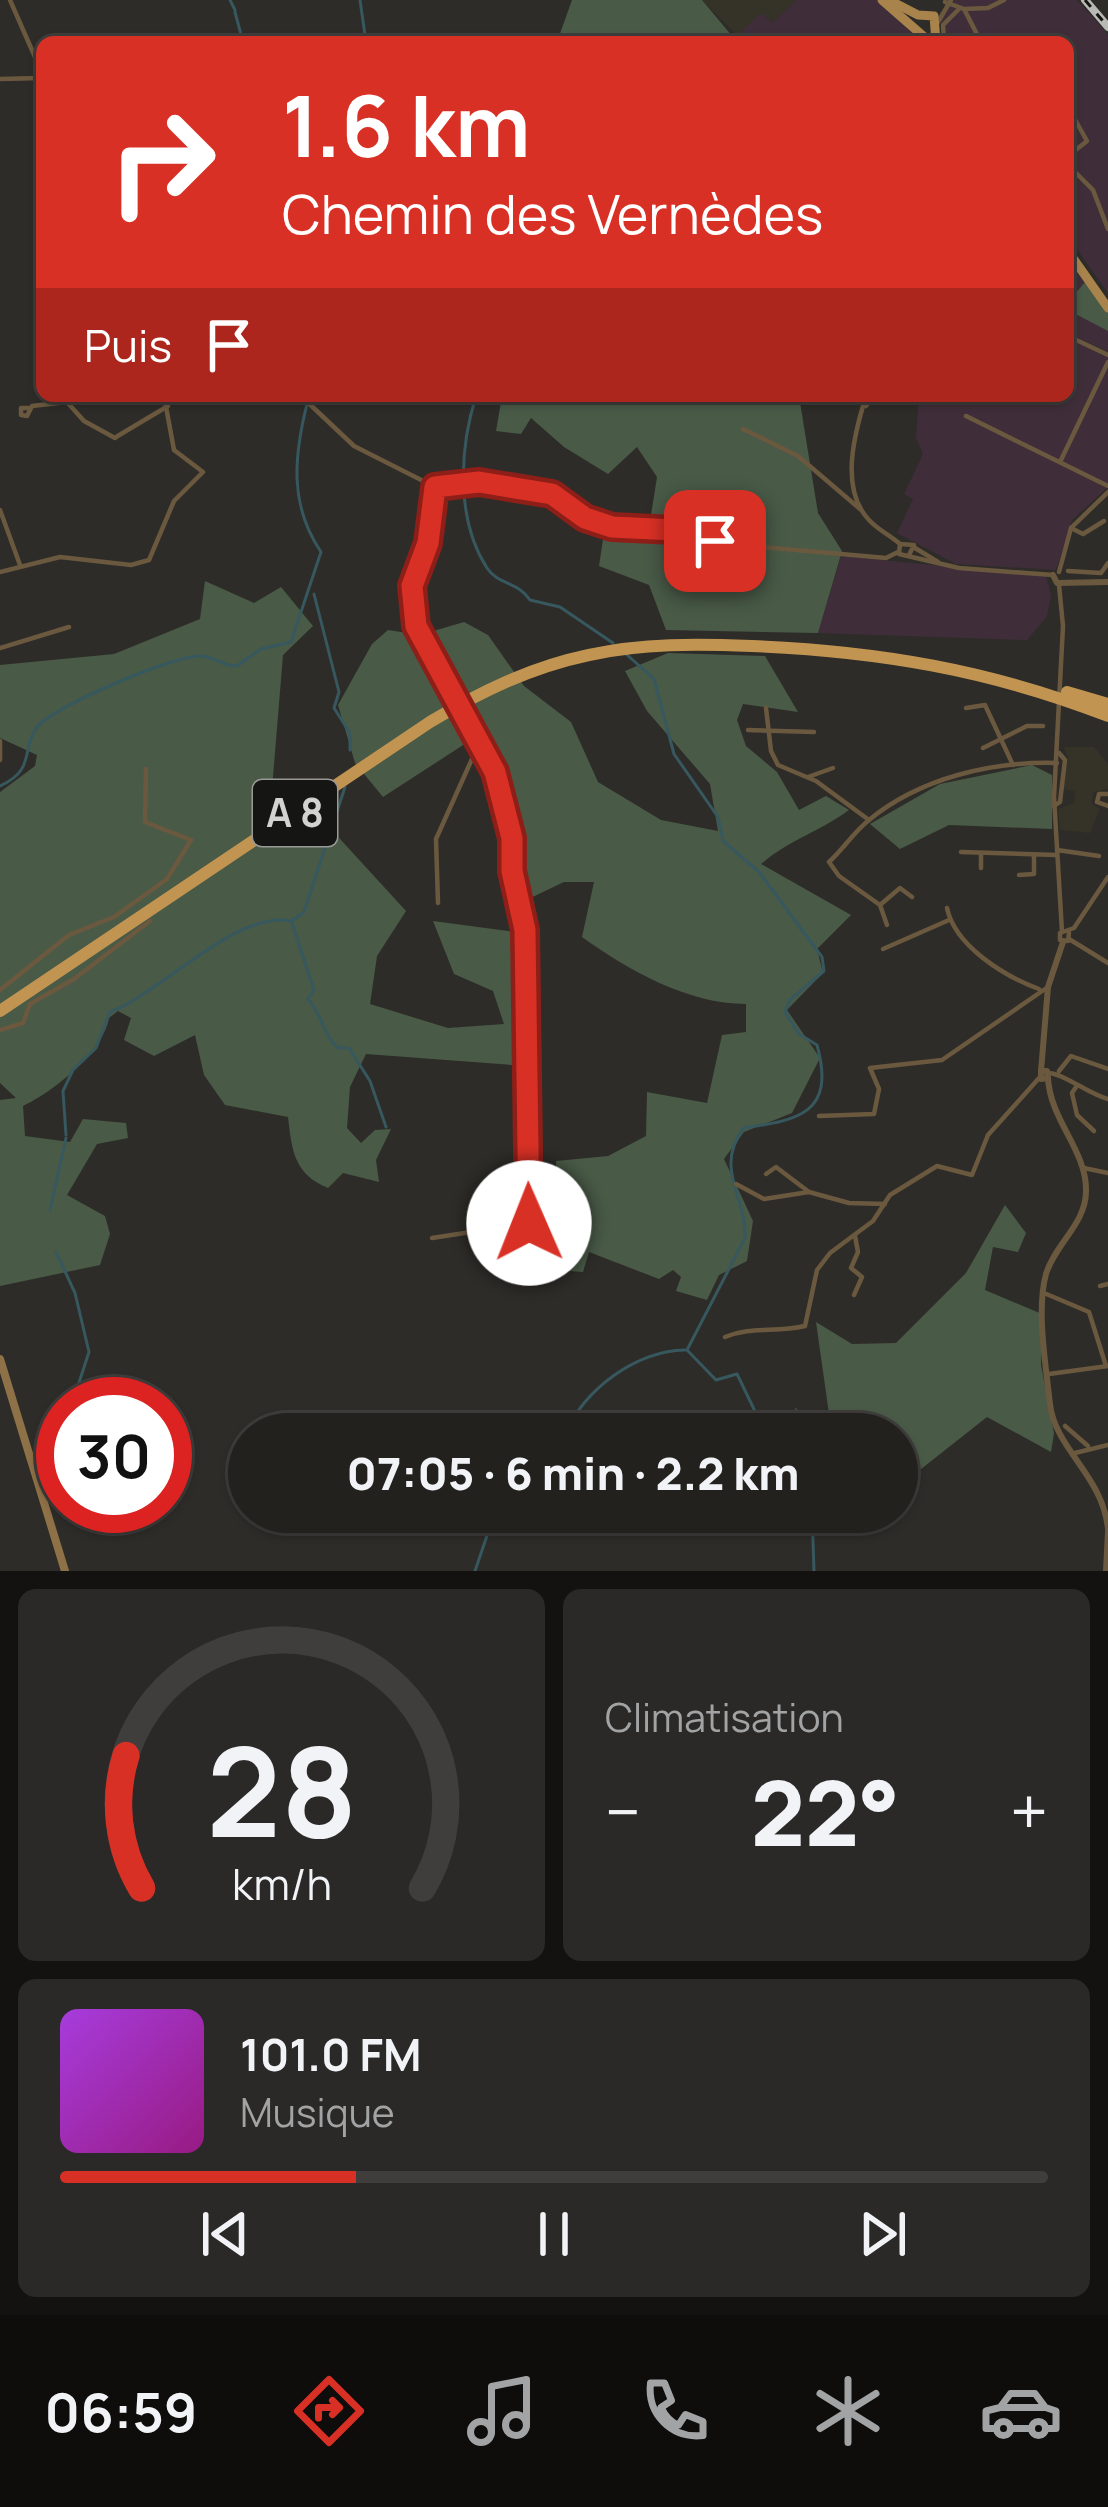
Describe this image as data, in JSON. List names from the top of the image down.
{
  "streets": {
    "highway": ["A 8"]
  },
  "page": {
    "turn": ["1.6 km", "Chemin des Vernèdes"],
    "then": "Puis",
    "limit": "30",
    "trip": "07:05 · 6 min · 2.2 km",
    "tile": "Climatisation",
    "heat": ["−", "22°", "+"],
    "song": ["101.0 FM", "Musique"],
    "tabs": "06:59",
    "gauge": ["28", "km/h"]
  }
}
